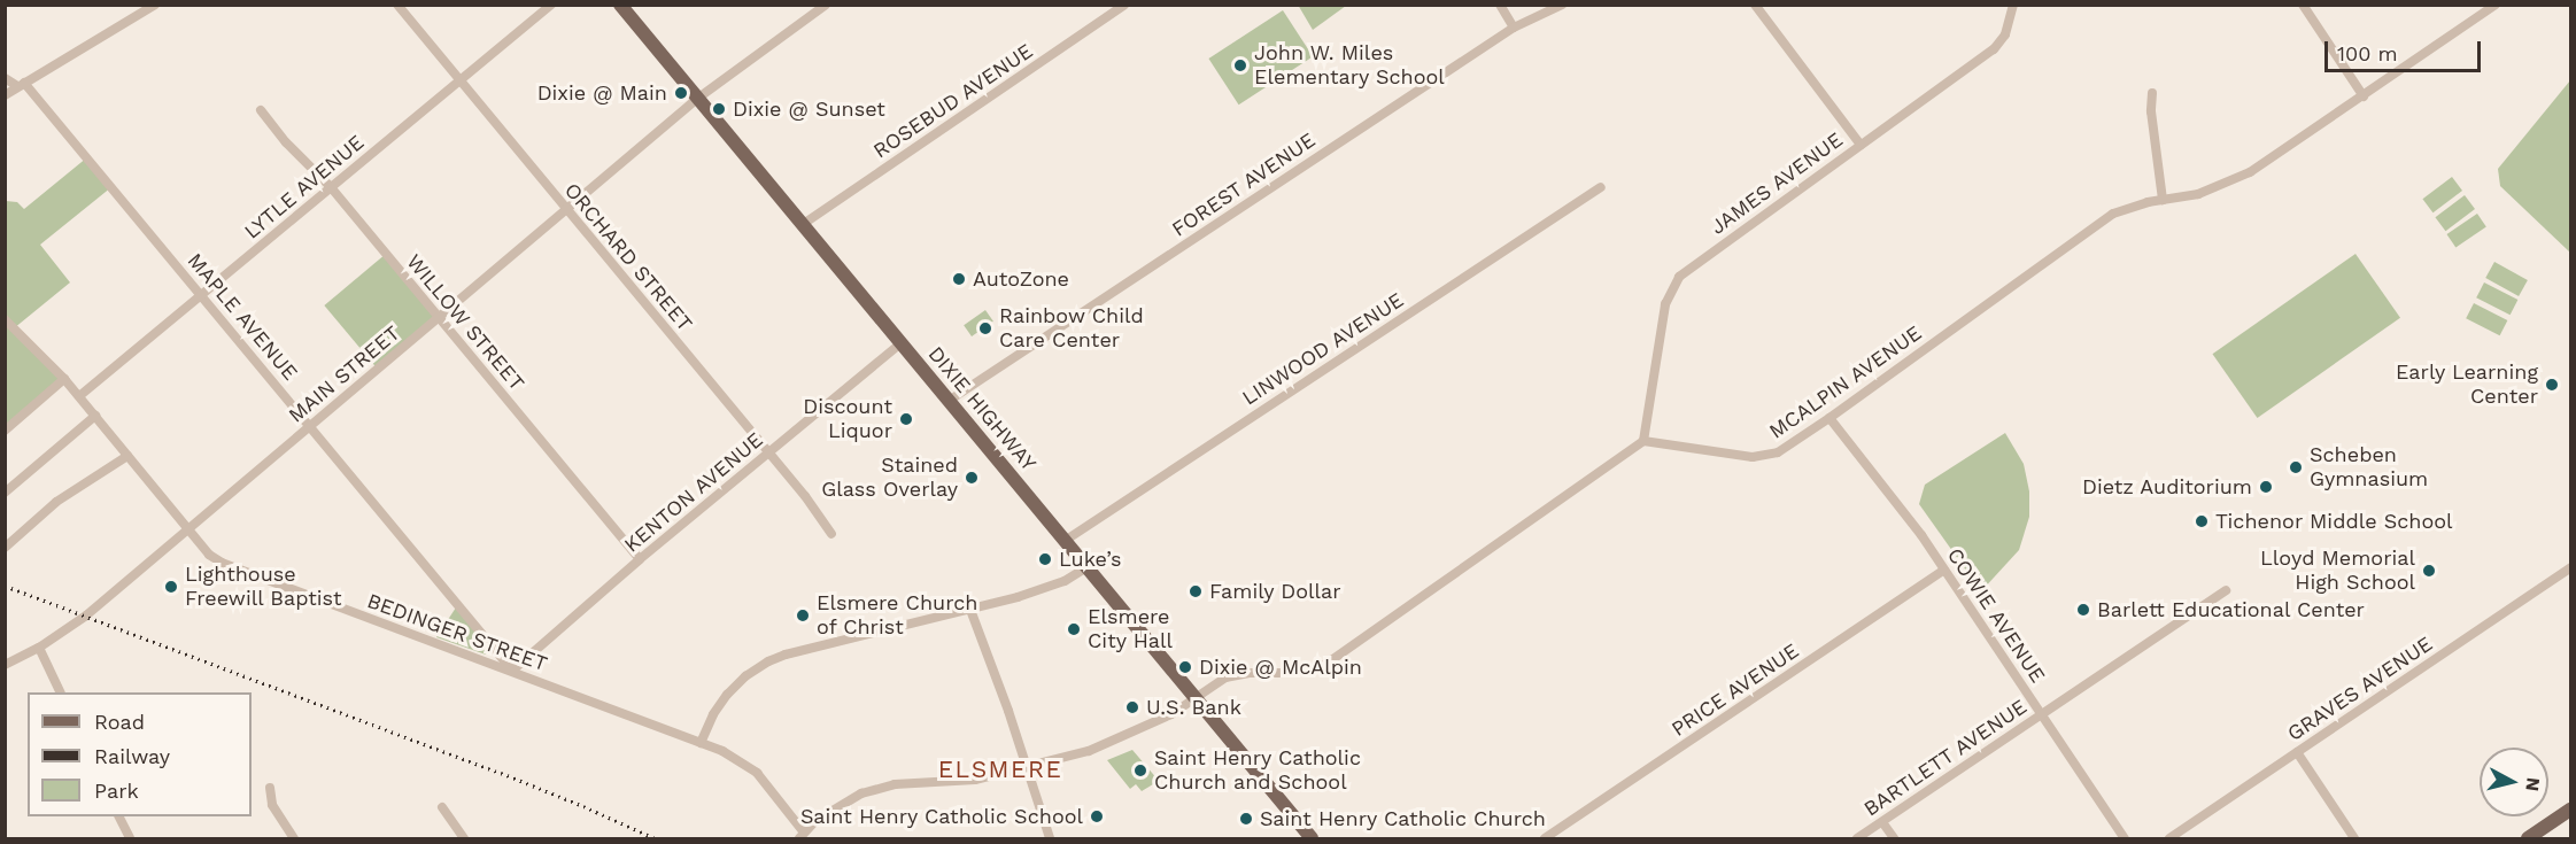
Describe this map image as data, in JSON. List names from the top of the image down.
{
  "streets": {
    "main road": ["DIXIE HIGHWAY"],
    "street": [
      "ROSEBUD AVENUE",
      "JAMES AVENUE",
      "FOREST AVENUE",
      "LYTLE AVENUE",
      "ORCHARD STREET",
      "MAPLE AVENUE",
      "WILLOW STREET",
      "LINWOOD AVENUE",
      "MAIN STREET",
      "MCALPIN AVENUE",
      "KENTON AVENUE",
      "COWIE AVENUE",
      "BEDINGER STREET",
      "GRAVES AVENUE",
      "PRICE AVENUE",
      "BARTLETT AVENUE"
    ]
  },
  "crossings": [
    ["ROSEBUD AVENUE", "DIXIE HIGHWAY"],
    ["JAMES AVENUE", "MCALPIN AVENUE"],
    ["FOREST AVENUE", "DIXIE HIGHWAY"],
    ["LYTLE AVENUE", "ORCHARD STREET"],
    ["LYTLE AVENUE", "MAPLE AVENUE"],
    ["LYTLE AVENUE", "WILLOW STREET"],
    ["LYTLE AVENUE", "BEDINGER STREET"],
    ["ORCHARD STREET", "MAIN STREET"],
    ["ORCHARD STREET", "KENTON AVENUE"],
    ["MAPLE AVENUE", "MAIN STREET"],
    ["MAPLE AVENUE", "KENTON AVENUE"],
    ["MAPLE AVENUE", "BEDINGER STREET"],
    ["WILLOW STREET", "MAIN STREET"],
    ["WILLOW STREET", "KENTON AVENUE"],
    ["LINWOOD AVENUE", "DIXIE HIGHWAY"],
    ["MAIN STREET", "DIXIE HIGHWAY"],
    ["MAIN STREET", "BEDINGER STREET"],
    ["MCALPIN AVENUE", "COWIE AVENUE"],
    ["DIXIE HIGHWAY", "KENTON AVENUE"],
    ["KENTON AVENUE", "BEDINGER STREET"],
    ["COWIE AVENUE", "PRICE AVENUE"],
    ["COWIE AVENUE", "BARTLETT AVENUE"]
  ],
  "districts": ["ELSMERE"],
  "places": [
    "John W. Miles Elementary School",
    "Dixie @ Main",
    "Dixie @ Sunset",
    "AutoZone",
    "Rainbow Child Care Center",
    "Early Learning Center",
    "Discount Liquor",
    "Scheben Gymnasium",
    "Stained Glass Overlay",
    "Dietz Auditorium",
    "Tichenor Middle School",
    "Luke’s",
    "Lloyd Memorial High School",
    "Lighthouse Freewill Baptist",
    "Family Dollar",
    "Barlett Educational Center",
    "Elsmere Church of Christ",
    "Elsmere City Hall",
    "Dixie @ McAlpin",
    "U.S. Bank",
    "Saint Henry Catholic Church and School",
    "Saint Henry Catholic School",
    "Saint Henry Catholic Church"
  ],
  "legend": ["Road", "Railway", "Park"],
  "scale_bar": "100 m",
  "north": "right"
}
